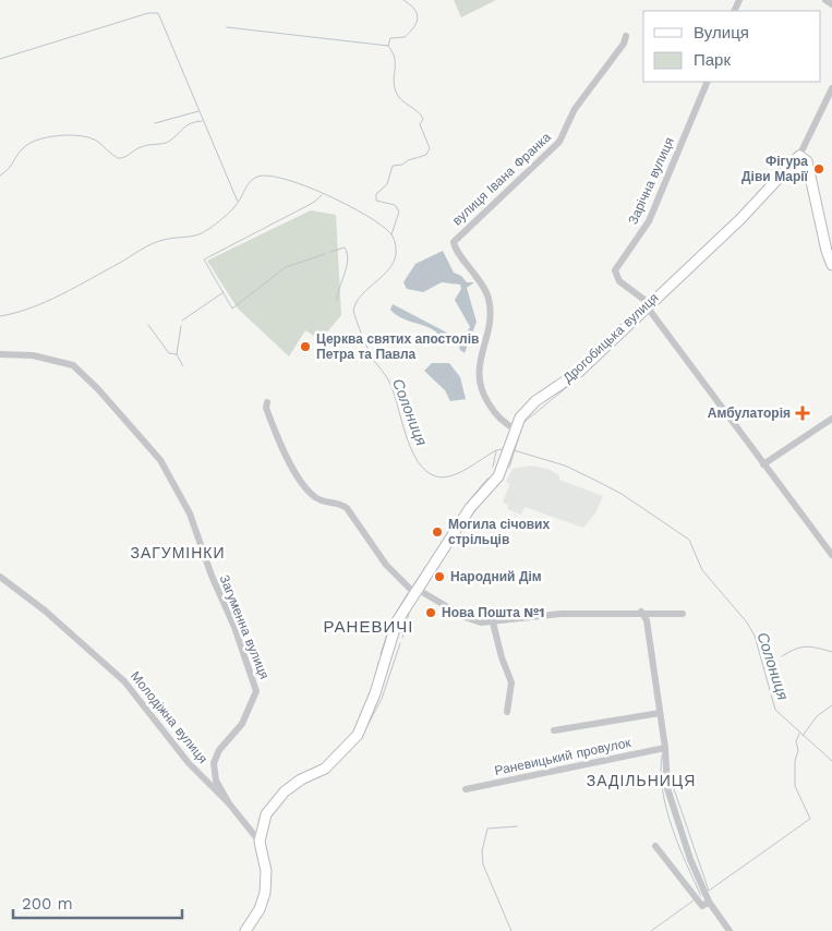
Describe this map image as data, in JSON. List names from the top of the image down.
{
  "streets": {
    "street": [
      "вулиця Івана Франка",
      "Зарічна вулиця",
      "Дрогобицька вулиця",
      "Загуменна вулиця",
      "Молодіжна вулиця",
      "Раневицький провулок"
    ]
  },
  "crossings": [
    ["вулиця Івана Франка", "Дрогобицька вулиця"],
    ["Зарічна вулиця", "Дрогобицька вулиця"],
    ["Дрогобицька вулиця", "Молодіжна вулиця"],
    ["Загуменна вулиця", "Молодіжна вулиця"]
  ],
  "districts": ["ЗАГУМІНКИ", "РАНЕВИЧІ", "ЗАДІЛЬНИЦЯ"],
  "water": ["Солониця"],
  "places": {
    "other": [
      "Фігура Діви Марії",
      "Церква святих апостолів Петра та Павла",
      "Могила січових стрільців",
      "Народний Дім",
      "Нова Пошта №1"
    ],
    "health": ["Амбулаторія"]
  },
  "legend": ["Вулиця", "Парк"],
  "scale_bar": "200 m"
}
